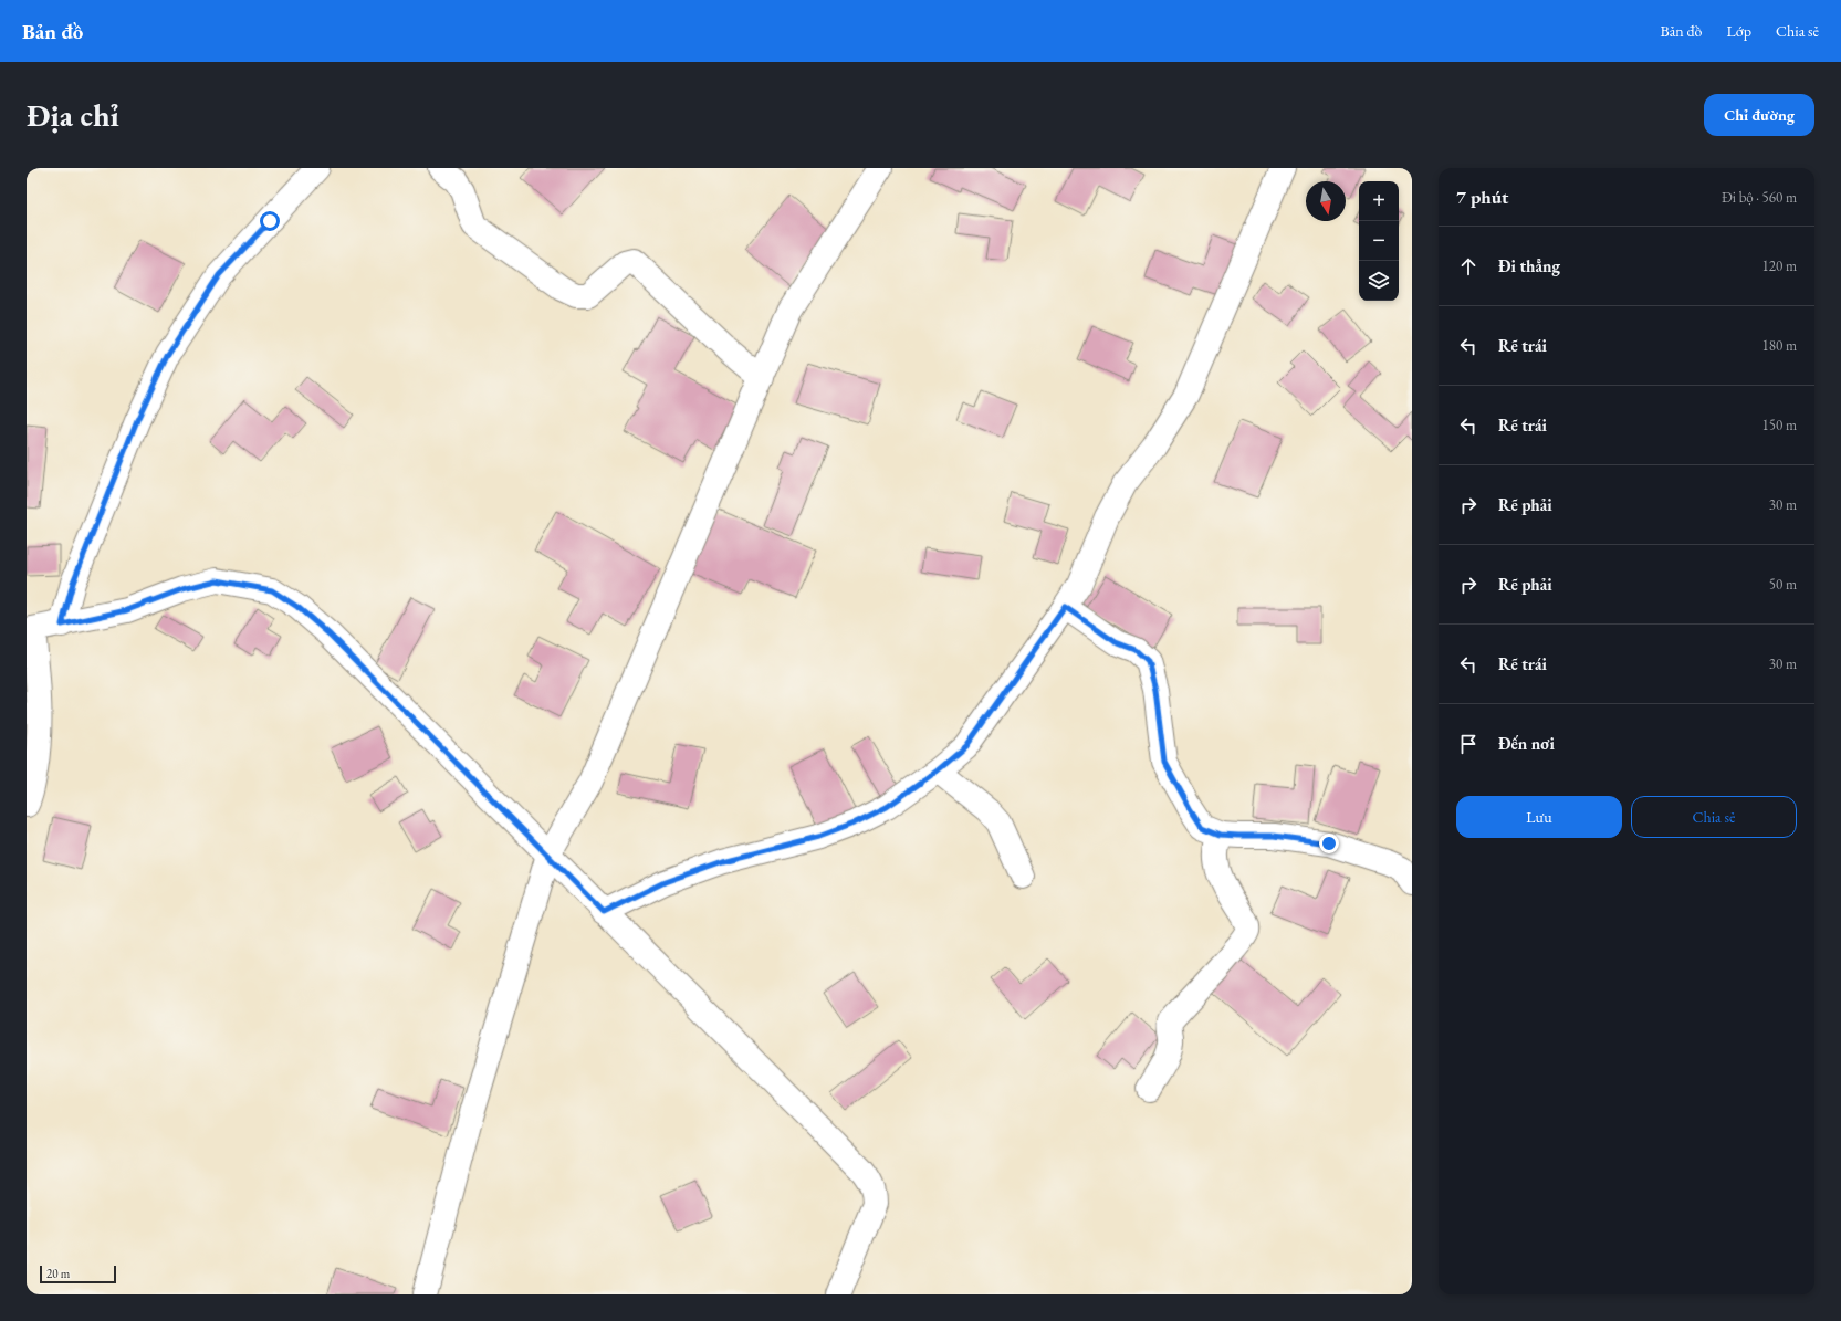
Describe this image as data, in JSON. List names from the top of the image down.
{
  "scale_bar": "20 m",
  "north": "bottom",
  "page": {
    "header": "Bản đồ",
    "nav": ["Bản đồ", "Lớp", "Chia sẻ"],
    "buttons": [
      "Chỉ đường",
      ["Lưu", "Chia sẻ"]
    ],
    "title": "Địa chỉ",
    "heading": ["7 phút", "Đi bộ · 560 m"],
    "map_buttons": ["+", "−"],
    "list": [
      ["Đi thẳng", "120 m"],
      ["Rẽ trái", "180 m"],
      ["Rẽ trái", "150 m"],
      ["Rẽ phải", "30 m"],
      ["Rẽ phải", "50 m"],
      ["Rẽ trái", "30 m"],
      "Đến nơi"
    ],
    "scale": "20 m"
  }
}
